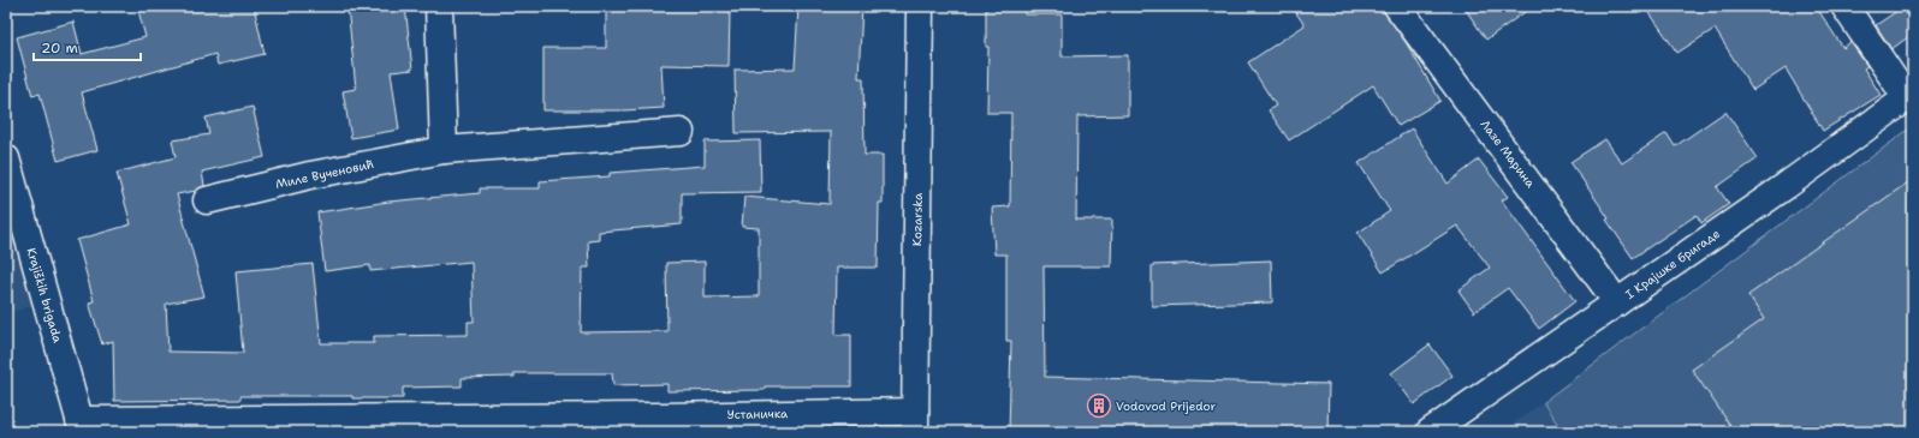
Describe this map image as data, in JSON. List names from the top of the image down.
{
  "streets": {
    "street": [
      "Лазе Марина",
      "Миле Вученовић",
      "Kozarska",
      "I Крајшке бригаде",
      "Krajiških brigada",
      "Устаничка"
    ]
  },
  "crossings": [
    ["Лазе Марина", "I Крајшке бригаде"],
    ["Kozarska", "Устаничка"],
    ["Krajiških brigada", "Устаничка"]
  ],
  "places": {
    "building": ["Vodovod Prijedor"]
  },
  "scale_bar": "20 m"
}
